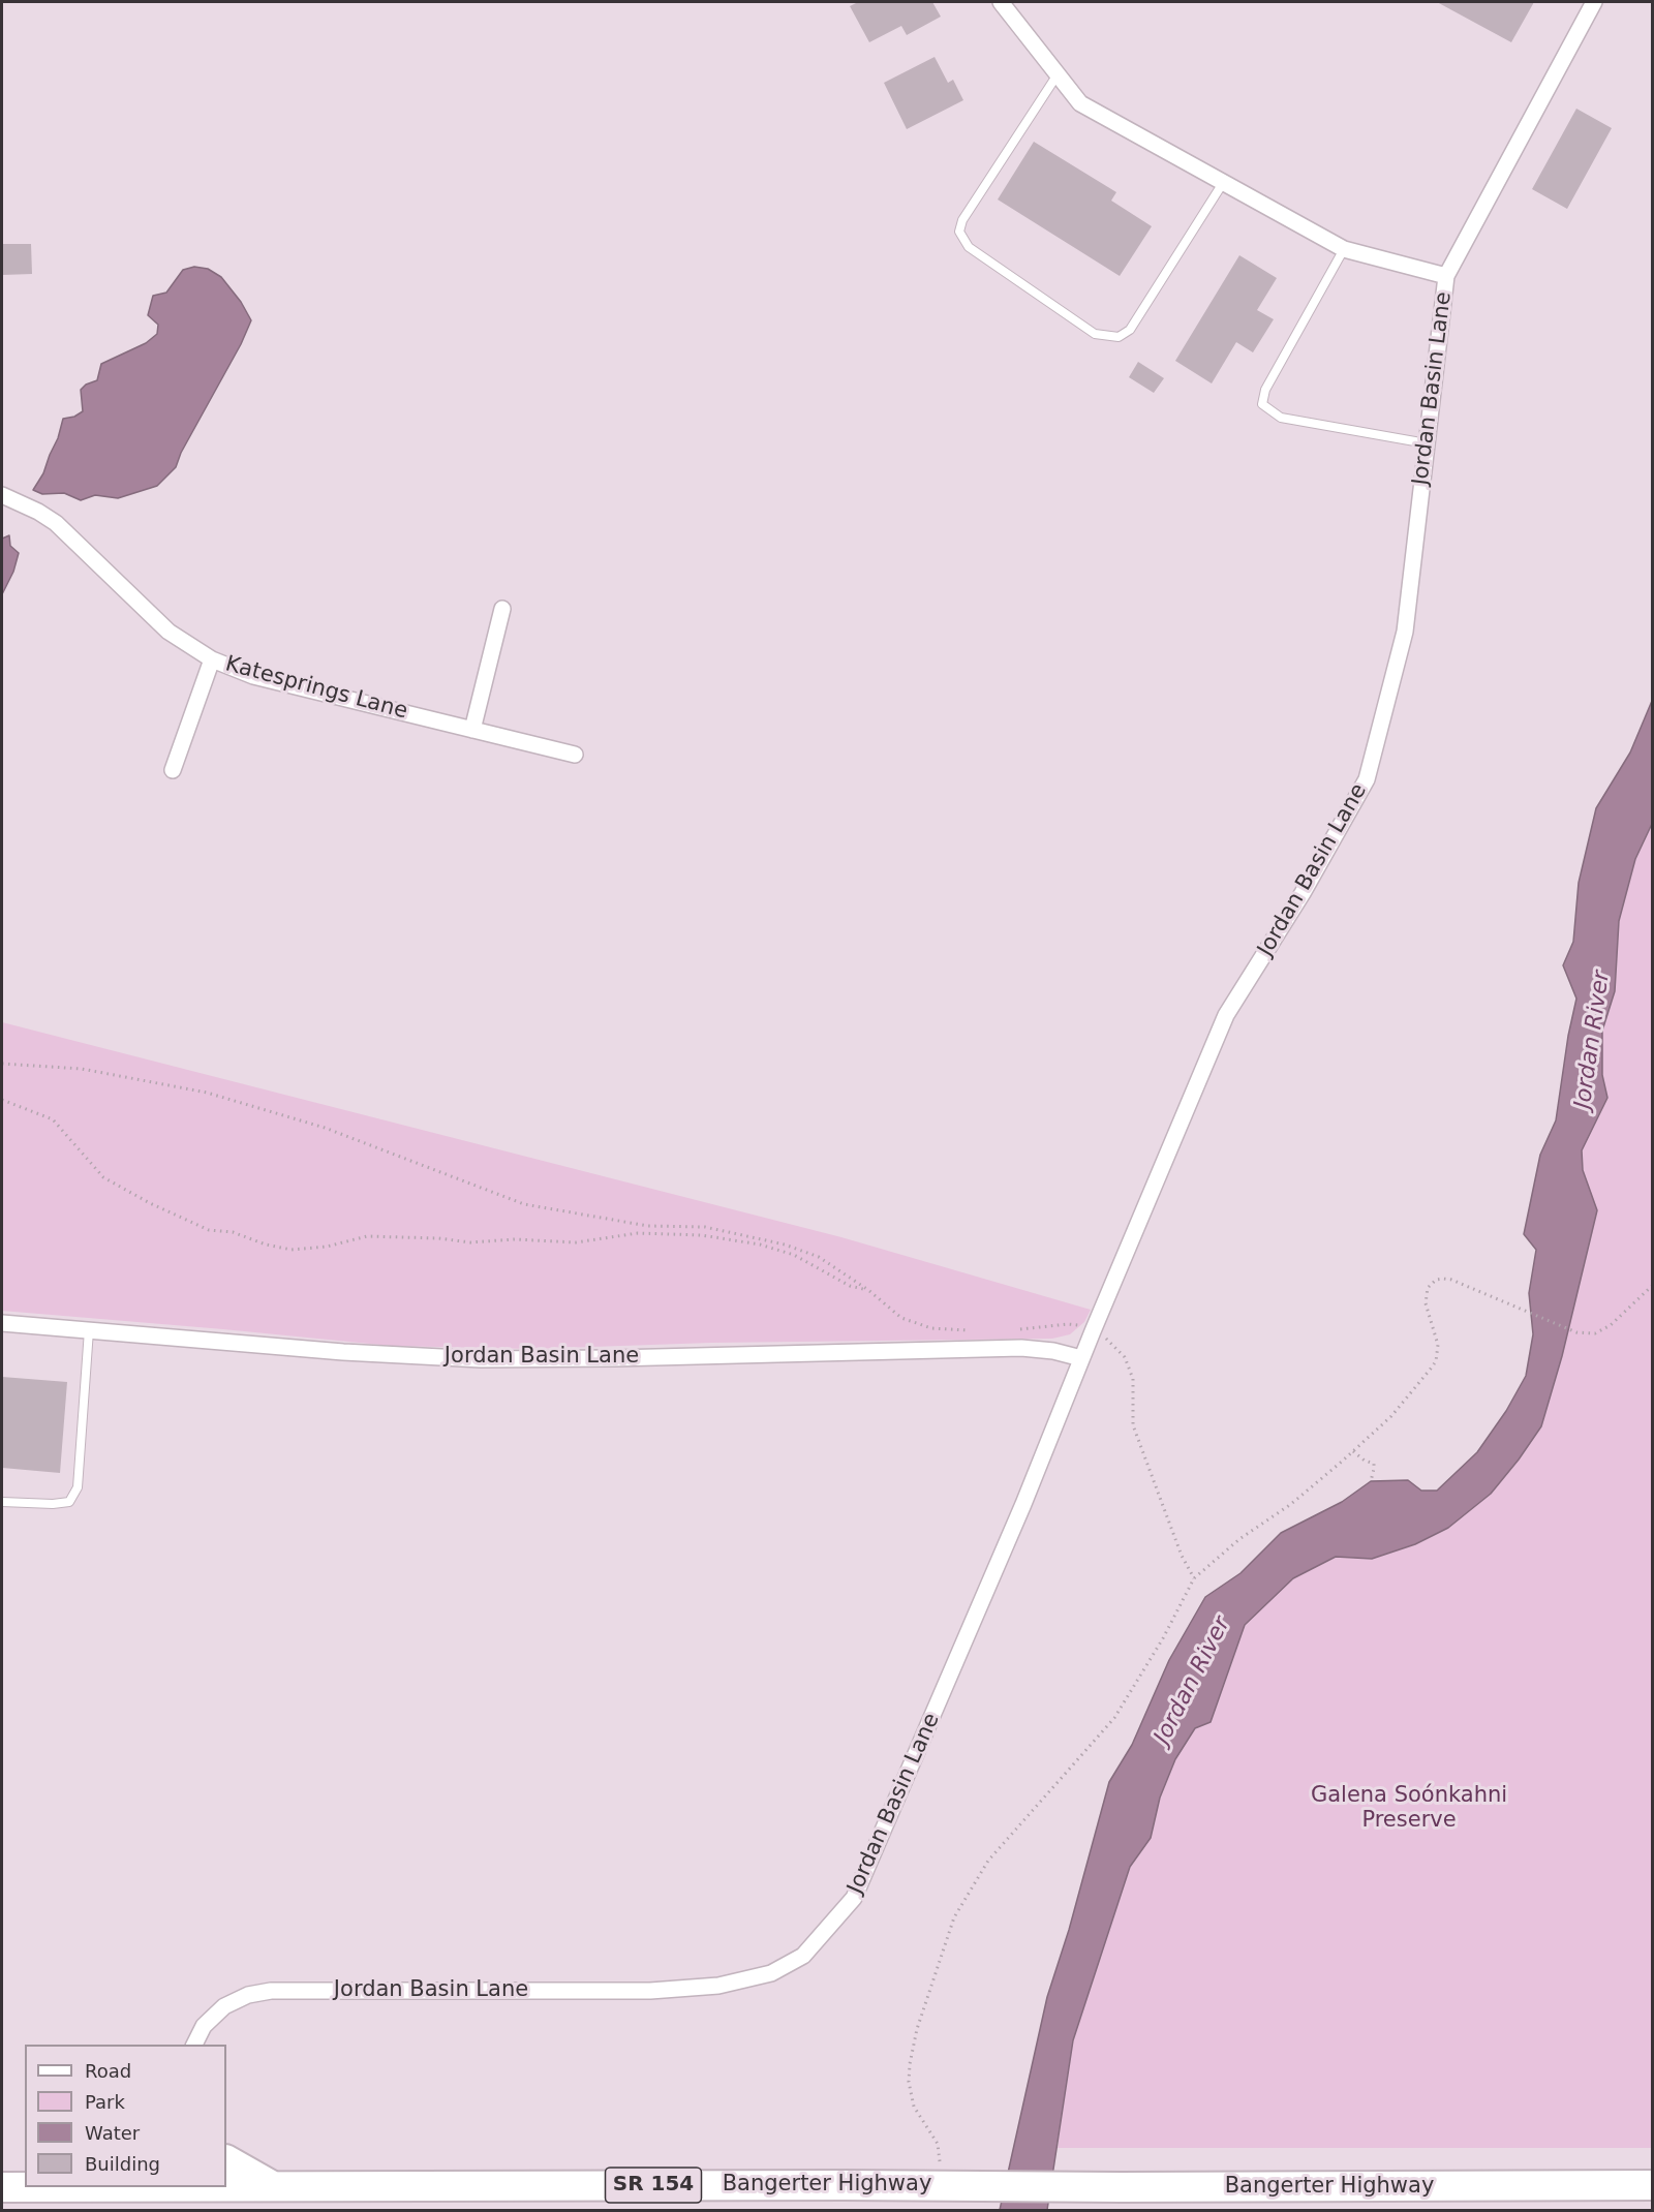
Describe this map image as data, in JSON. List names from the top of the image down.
{
  "streets": {
    "highway": ["SR 154", "Bangerter Highway"],
    "street": ["Jordan Basin Lane", "Katesprings Lane"]
  },
  "water": ["Jordan River"],
  "parks": ["Galena Soónkahni Preserve"],
  "legend": [
    "Road",
    "Park",
    "Water",
    "Building"
  ]
}
